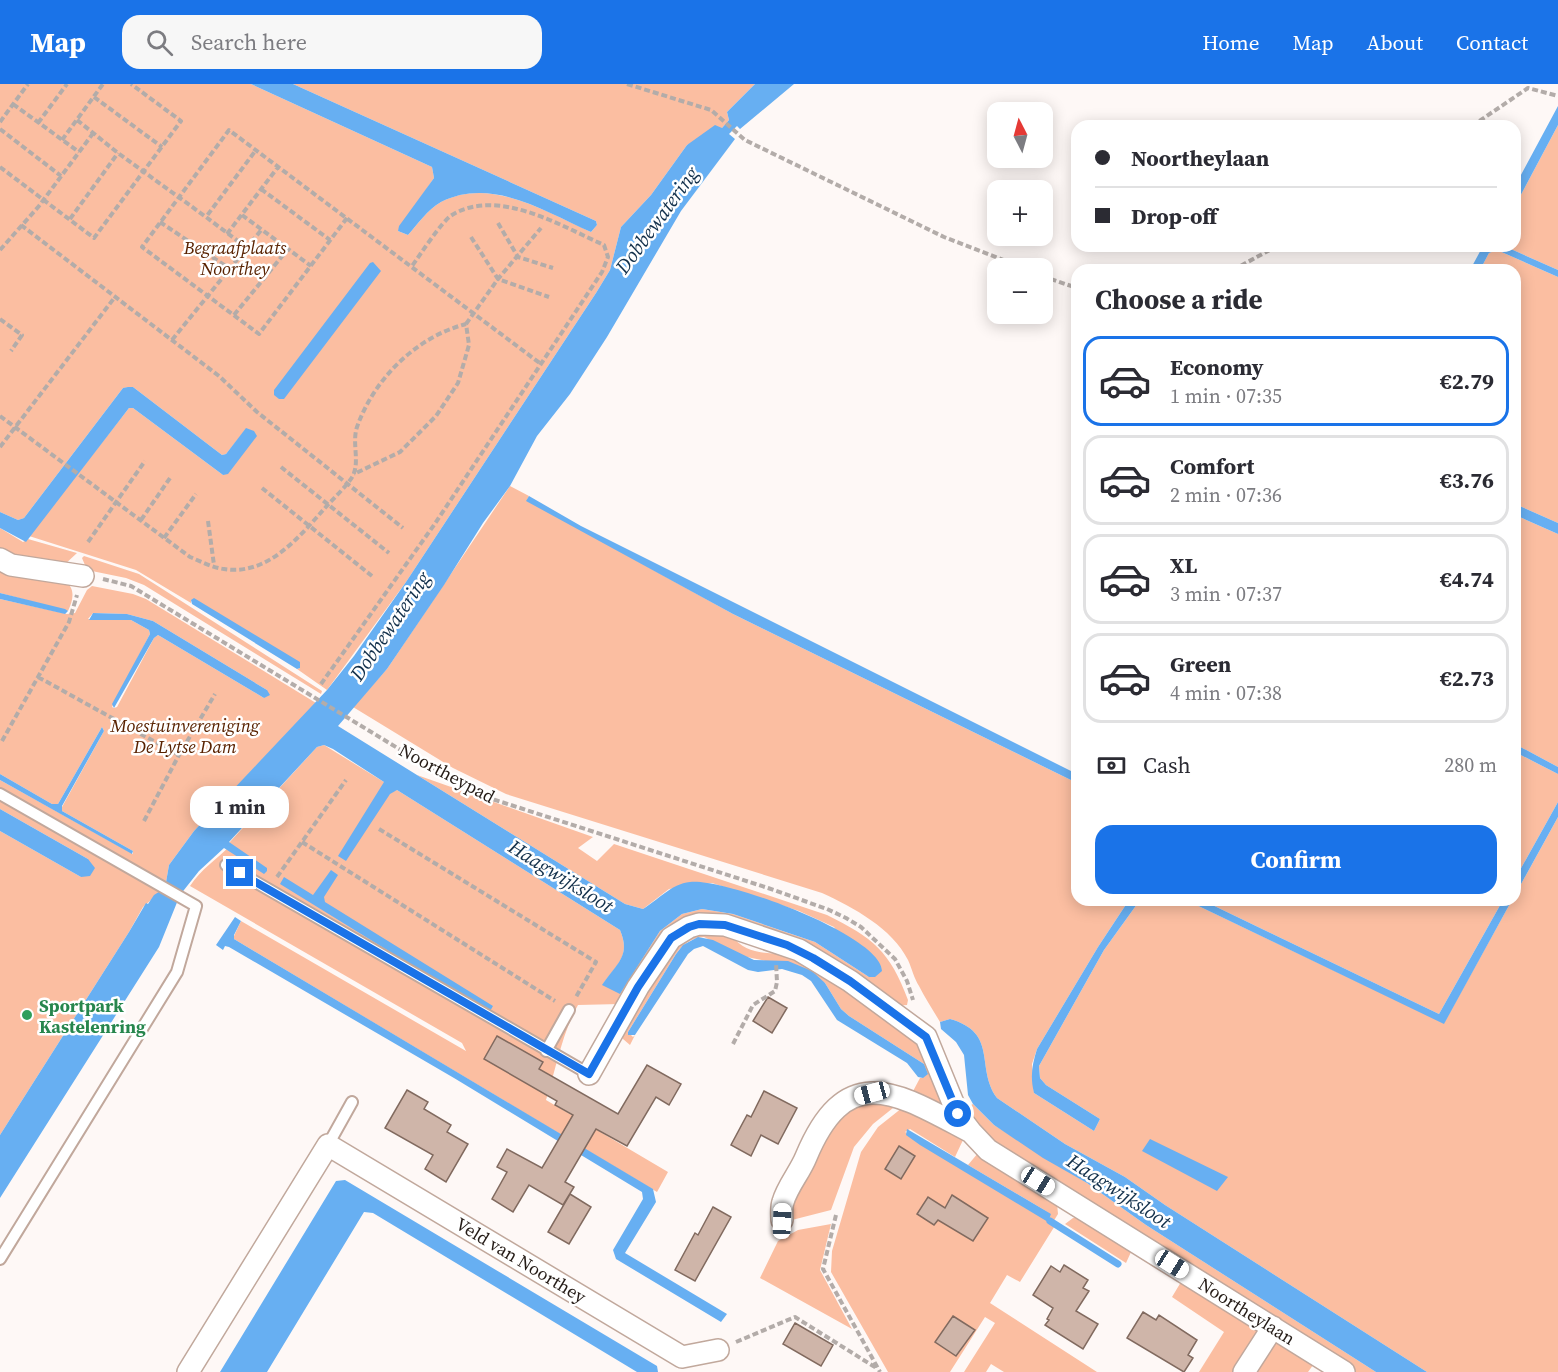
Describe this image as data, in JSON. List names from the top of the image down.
{
  "streets": {
    "street": ["Veld van Noorthey", "Noortheylaan"],
    "path": ["Noortheypad"]
  },
  "water": ["Dobbewatering", "Haagwijksloot"],
  "parks": ["Begraafplaats Noorthey", "Moestuinvereniging De Lytse Dam"],
  "places": ["Sportpark Kastelenring"],
  "north": "top",
  "page": {
    "header": "Map",
    "search": "Search here",
    "nav": [
      "Home",
      "Map",
      "About",
      "Contact"
    ],
    "map_buttons": ["+", "−"],
    "banner": ["Noortheylaan", "Drop-off"],
    "heading": "Choose a ride",
    "list": [
      {
        "name": "Economy",
        "note": "1 min · 07:35",
        "value": "€2.79"
      },
      {
        "name": "Comfort",
        "note": "2 min · 07:36",
        "value": "€3.76"
      },
      {
        "name": "XL",
        "note": "3 min · 07:37",
        "value": "€4.74"
      },
      {
        "name": "Green",
        "note": "4 min · 07:38",
        "value": "€2.73"
      }
    ],
    "pay": ["Cash", "280 m"],
    "bubble": "1 min",
    "buttons": "Confirm"
  }
}
